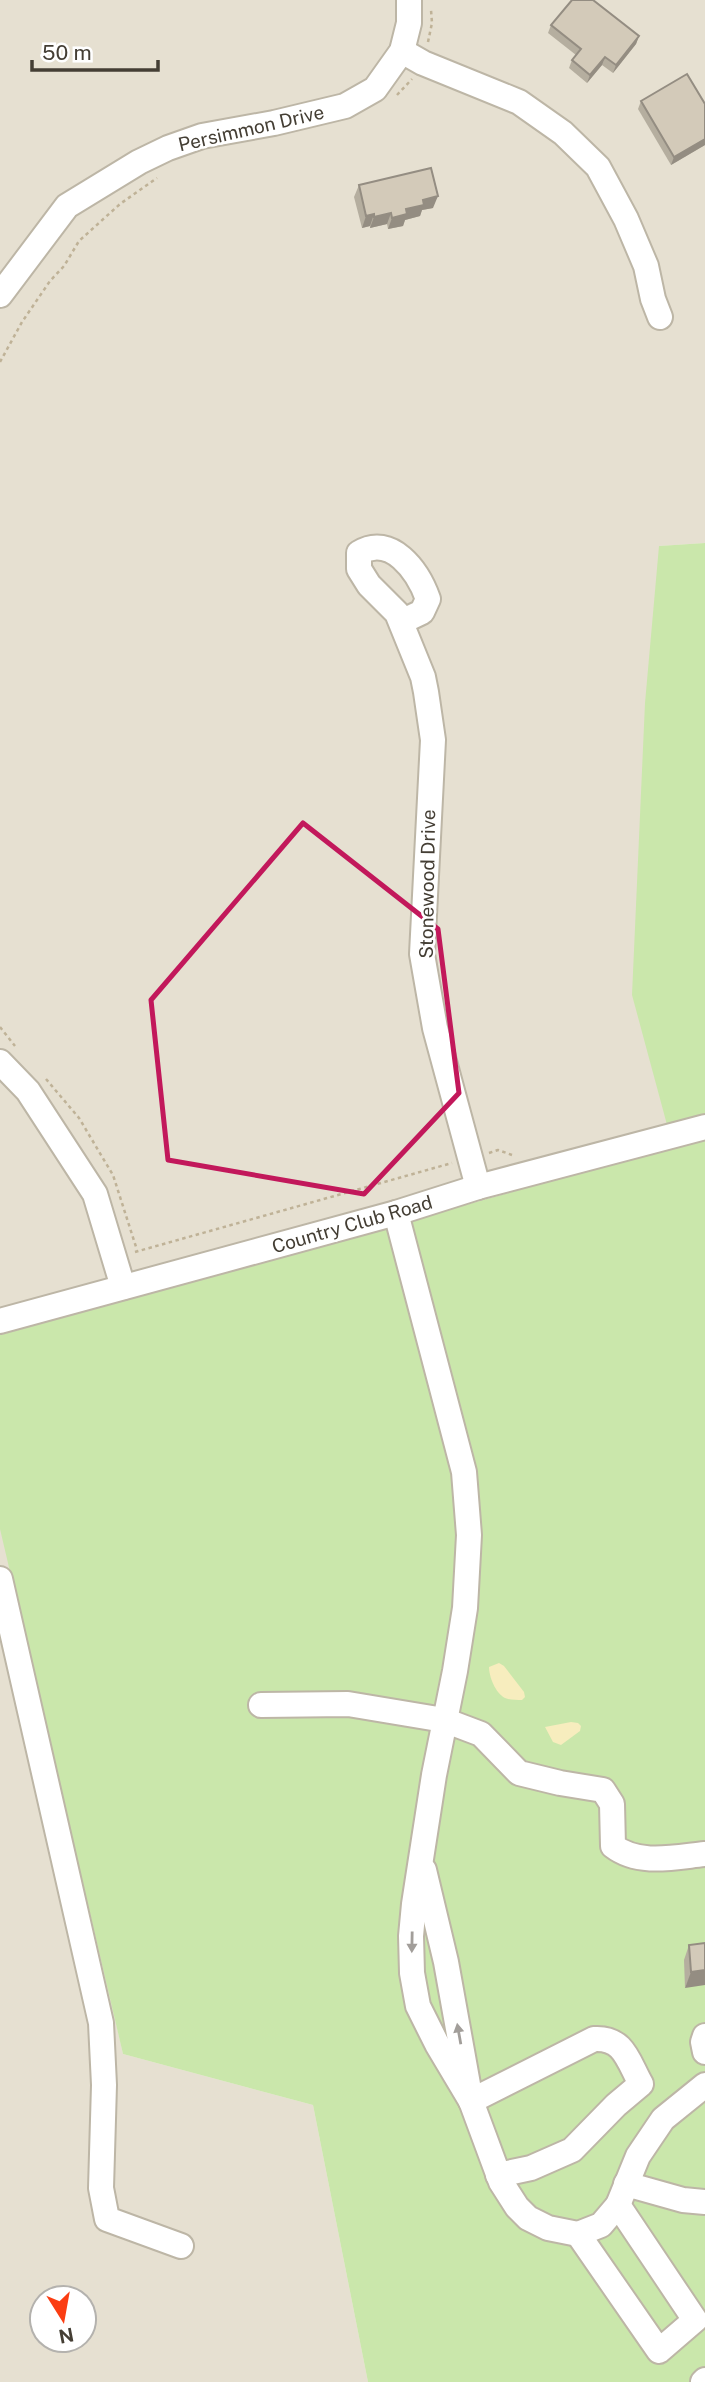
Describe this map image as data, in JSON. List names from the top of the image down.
{
  "streets": {
    "street": ["Persimmon Drive", "Stonewood Drive", "Country Club Road"]
  },
  "crossings": [
    ["Stonewood Drive", "Country Club Road"]
  ],
  "scale_bar": "50 m",
  "north": "bottom"
}
